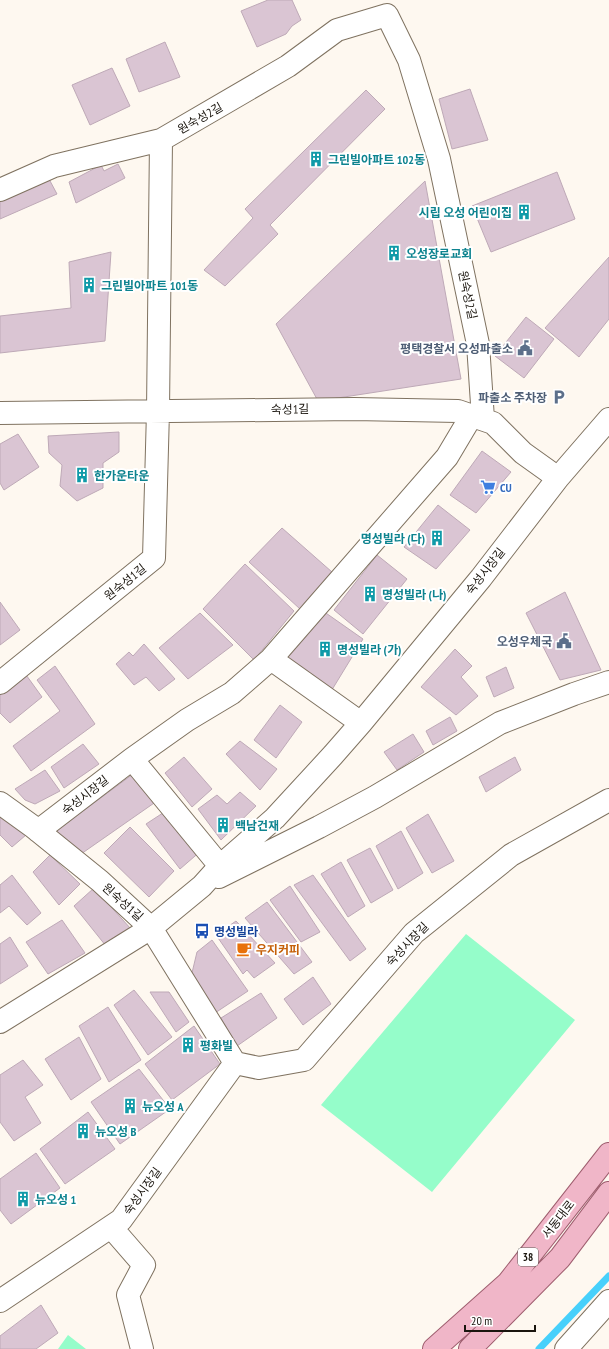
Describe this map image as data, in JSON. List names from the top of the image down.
{
  "streets": {
    "main road": ["서동대로", "38"],
    "street": [
      "원숙성2길",
      "숙성1길",
      "숙성시장길",
      "원숙성1길"
    ]
  },
  "crossings": [
    ["원숙성2길", "숙성1길"],
    ["원숙성2길", "숙성시장길"],
    ["원숙성2길", "원숙성1길"],
    ["숙성1길", "숙성시장길"],
    ["숙성1길", "원숙성1길"],
    ["숙성시장길", "원숙성1길"]
  ],
  "places": {
    "building": [
      "그린빌아파트 102동",
      "시립 오성 어린이집",
      "오성장로교회",
      "그린빌아파트 101동",
      "한가운타운",
      "명성빌라 (다)",
      "명성빌라 (나)",
      "명성빌라 (가)",
      "백남건재",
      "평화빌",
      "뉴오성 A",
      "뉴오성 B",
      "뉴오성 1"
    ],
    "public building": ["평택경찰서 오성파출소", "오성우체국"],
    "parking": ["파출소 주차장"],
    "supermarket": ["CU"],
    "bus stop": ["명성빌라"],
    "cafe": ["우지커피"]
  },
  "scale_bar": "20 m"
}
